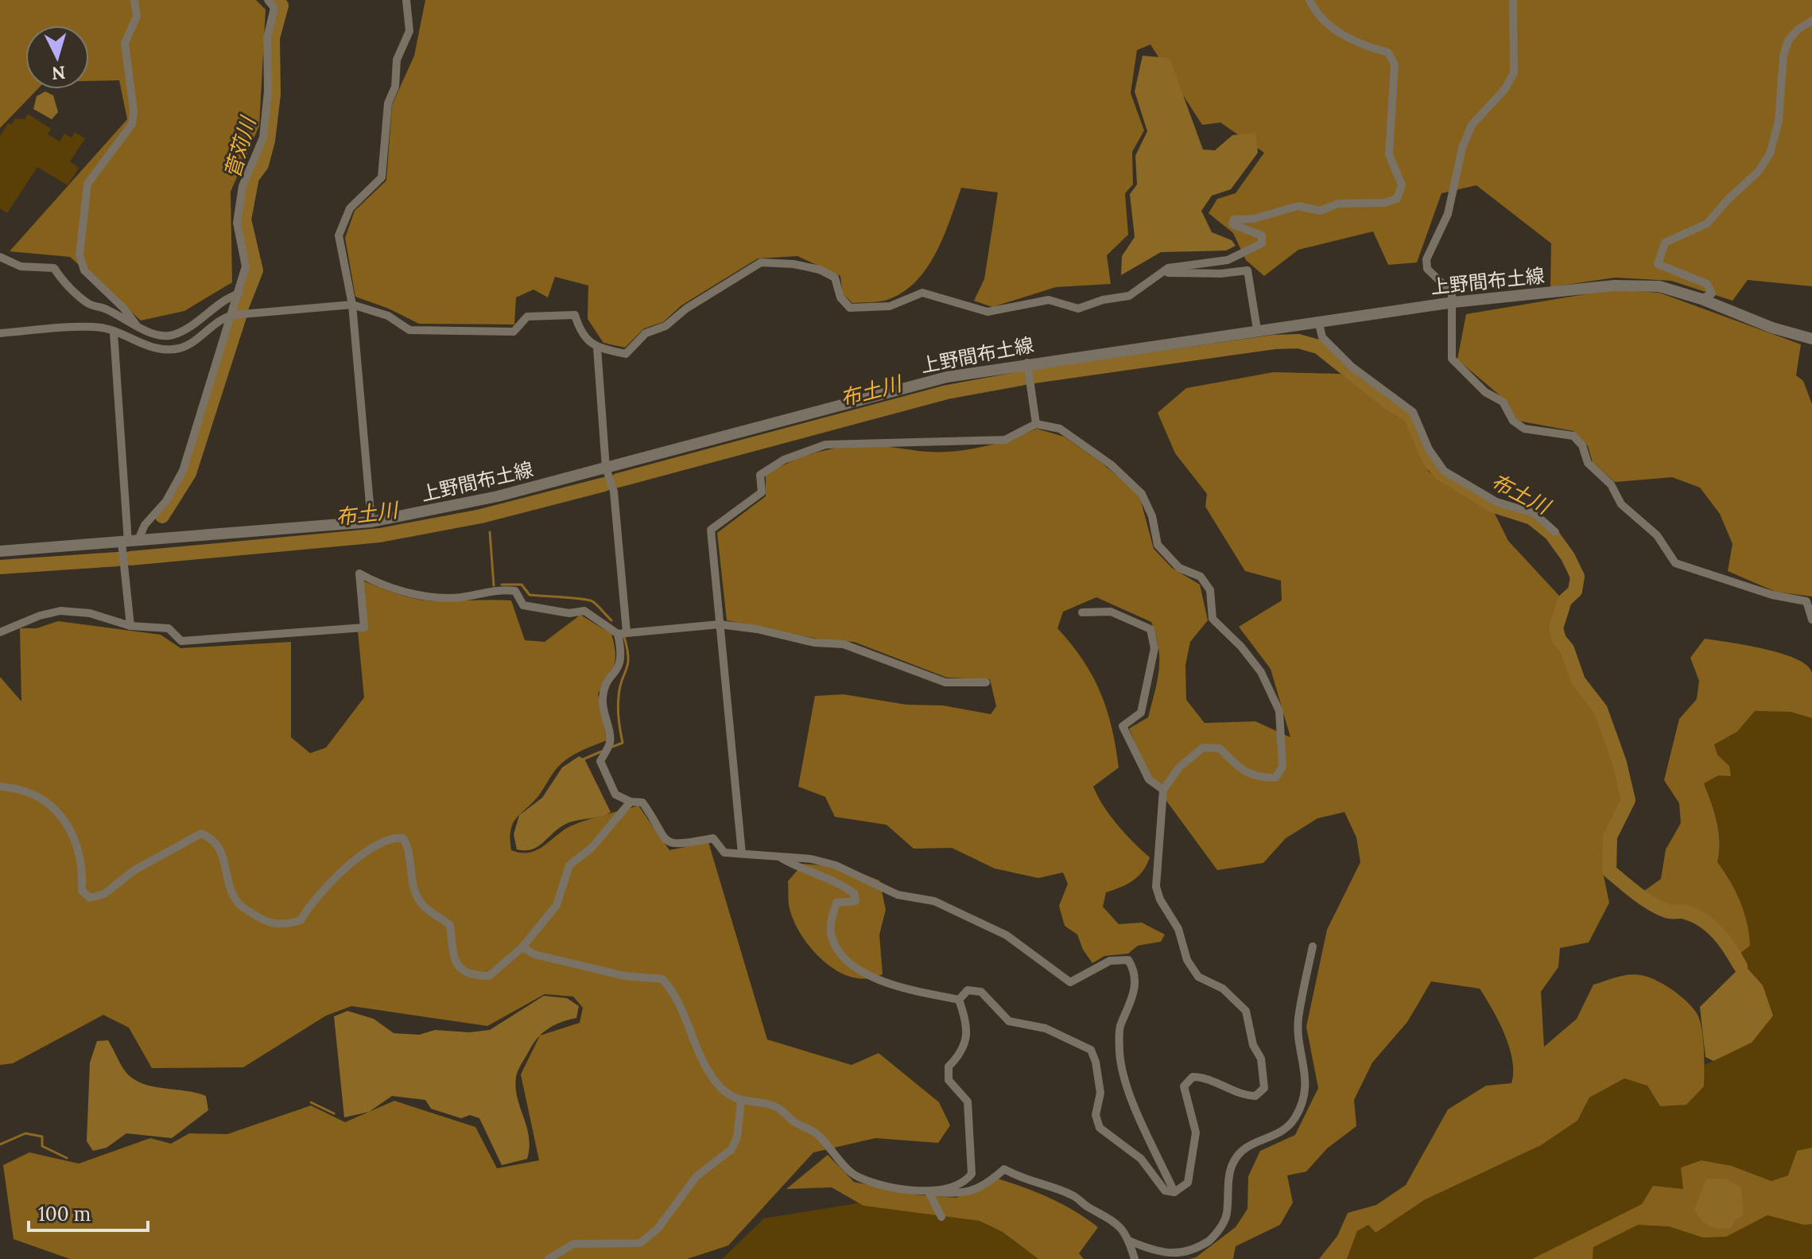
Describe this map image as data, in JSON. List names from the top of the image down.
{
  "streets": {
    "main road": ["上野間布土線"]
  },
  "water": ["菅苅川", "布土川"],
  "scale_bar": "100 m",
  "north": "bottom"
}
